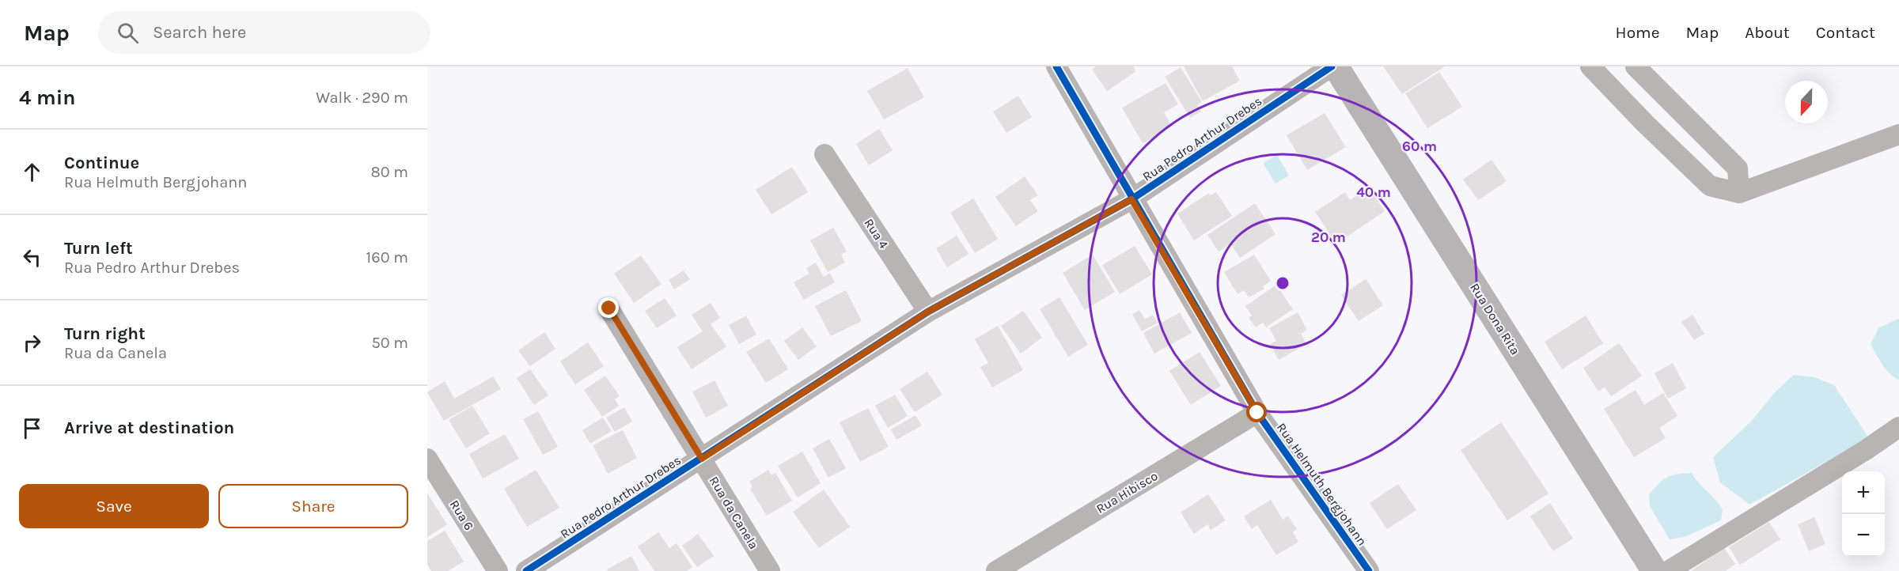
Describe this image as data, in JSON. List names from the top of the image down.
{
  "streets": {
    "main road": ["Rua Dona Rita"],
    "street": [
      "Rua Pedro Arthur Drebes",
      "Rua 4",
      "Rua Helmuth Bergjohann",
      "Rua Hibisco",
      "Rua da Canela",
      "Rua 6"
    ]
  },
  "crossings": [
    ["Rua Pedro Arthur Drebes", "Rua 4"],
    ["Rua Pedro Arthur Drebes", "Rua Helmuth Bergjohann"],
    ["Rua Pedro Arthur Drebes", "Rua da Canela"],
    ["Rua Helmuth Bergjohann", "Rua Hibisco"]
  ],
  "north": "bottom",
  "page": {
    "header": "Map",
    "search": "Search here",
    "nav": [
      "Home",
      "Map",
      "About",
      "Contact"
    ],
    "heading": ["4 min", "Walk · 290 m"],
    "list": [
      ["Continue", "Rua Helmuth Bergjohann", "80 m"],
      ["Turn left", "Rua Pedro Arthur Drebes", "160 m"],
      ["Turn right", "Rua da Canela", "50 m"],
      "Arrive at destination"
    ],
    "buttons": ["Save", "Share"],
    "map_buttons": ["+", "−"]
  },
  "rings": ["60 m", "40 m", "20 m"]
}
